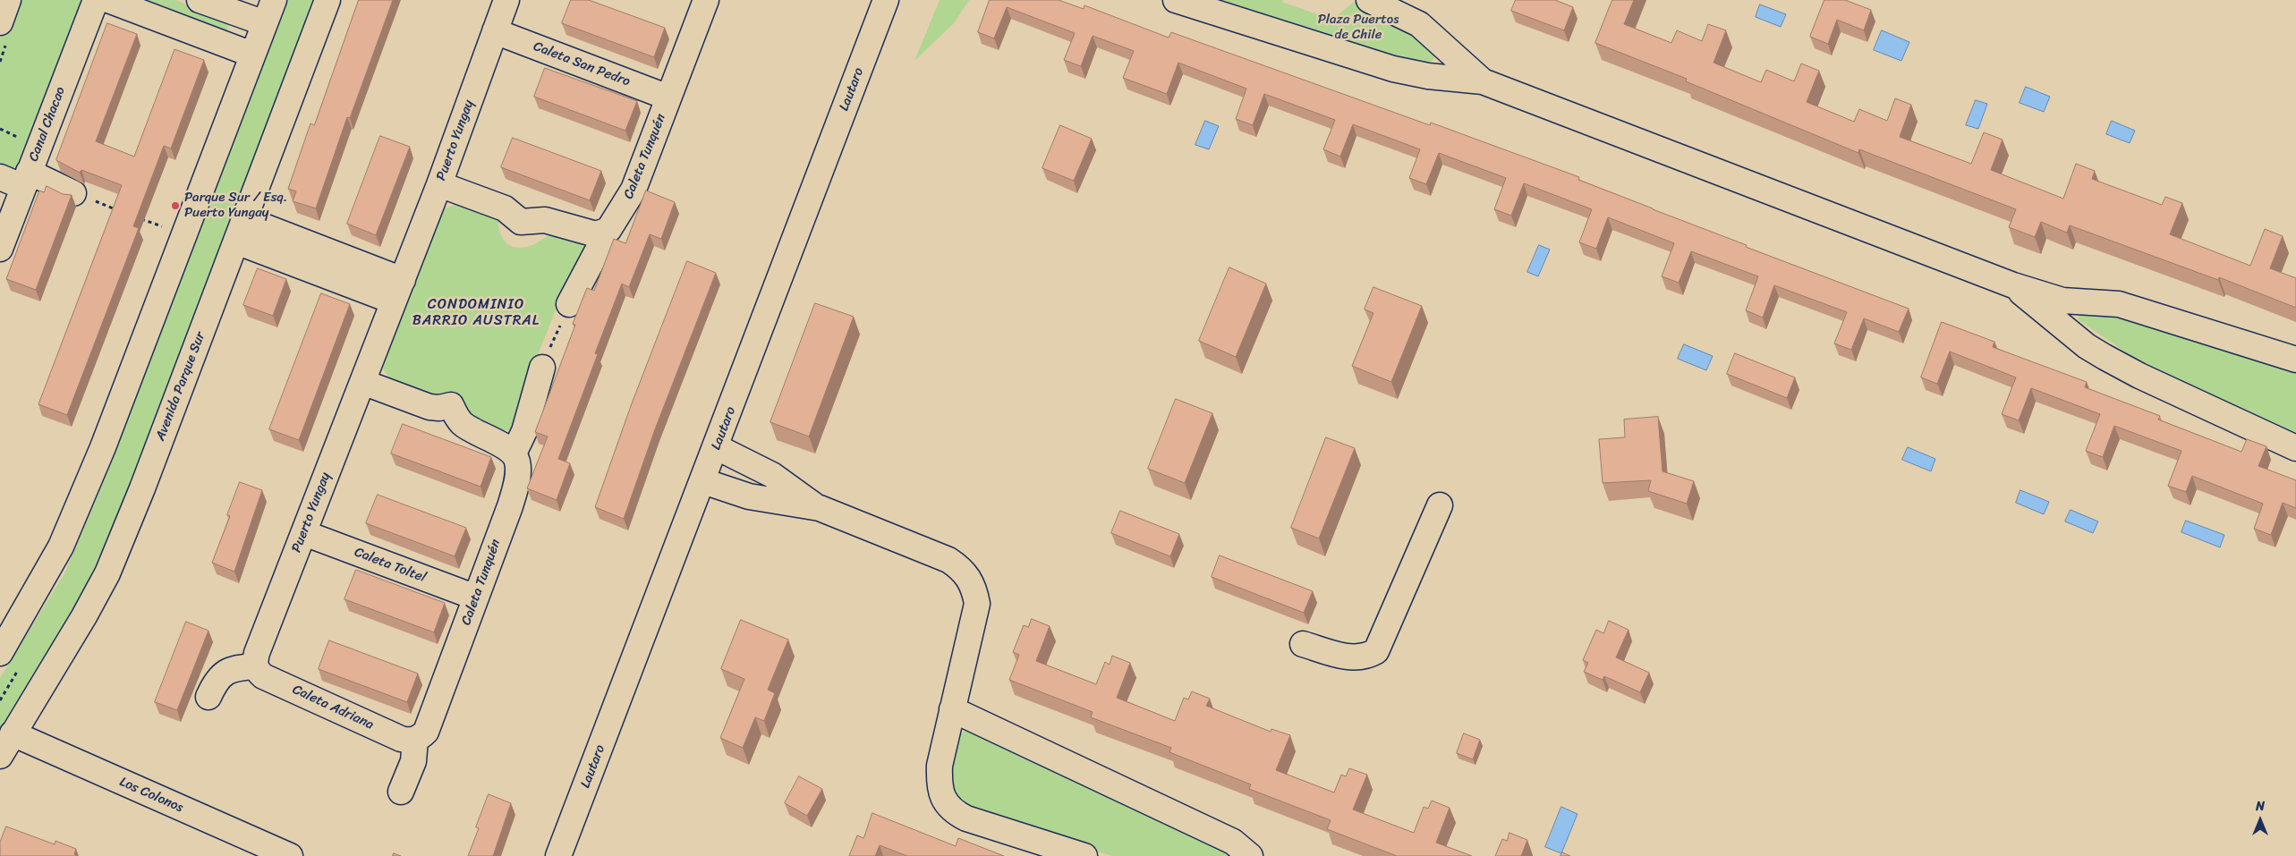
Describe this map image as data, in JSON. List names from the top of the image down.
{
  "streets": {
    "street": [
      "Caleta San Pedro",
      "Lautaro",
      "Canal Chacao",
      "Puerto Yungay",
      "Caleta Tunquén",
      "Avenida Parque Sur",
      "Caleta Toltel",
      "Caleta Adriana",
      "Los Colonos"
    ]
  },
  "crossings": [
    ["Caleta San Pedro", "Puerto Yungay"],
    ["Caleta San Pedro", "Caleta Tunquén"],
    ["Puerto Yungay", "Caleta Toltel"],
    ["Puerto Yungay", "Caleta Adriana"],
    ["Caleta Tunquén", "Caleta Toltel"],
    ["Caleta Tunquén", "Caleta Adriana"],
    ["Avenida Parque Sur", "Los Colonos"]
  ],
  "districts": ["CONDOMINIO BARRIO AUSTRAL"],
  "parks": ["Plaza Puertos de Chile"],
  "places": ["Parque Sur / Esq. Puerto Yungay"],
  "north": "top"
}
